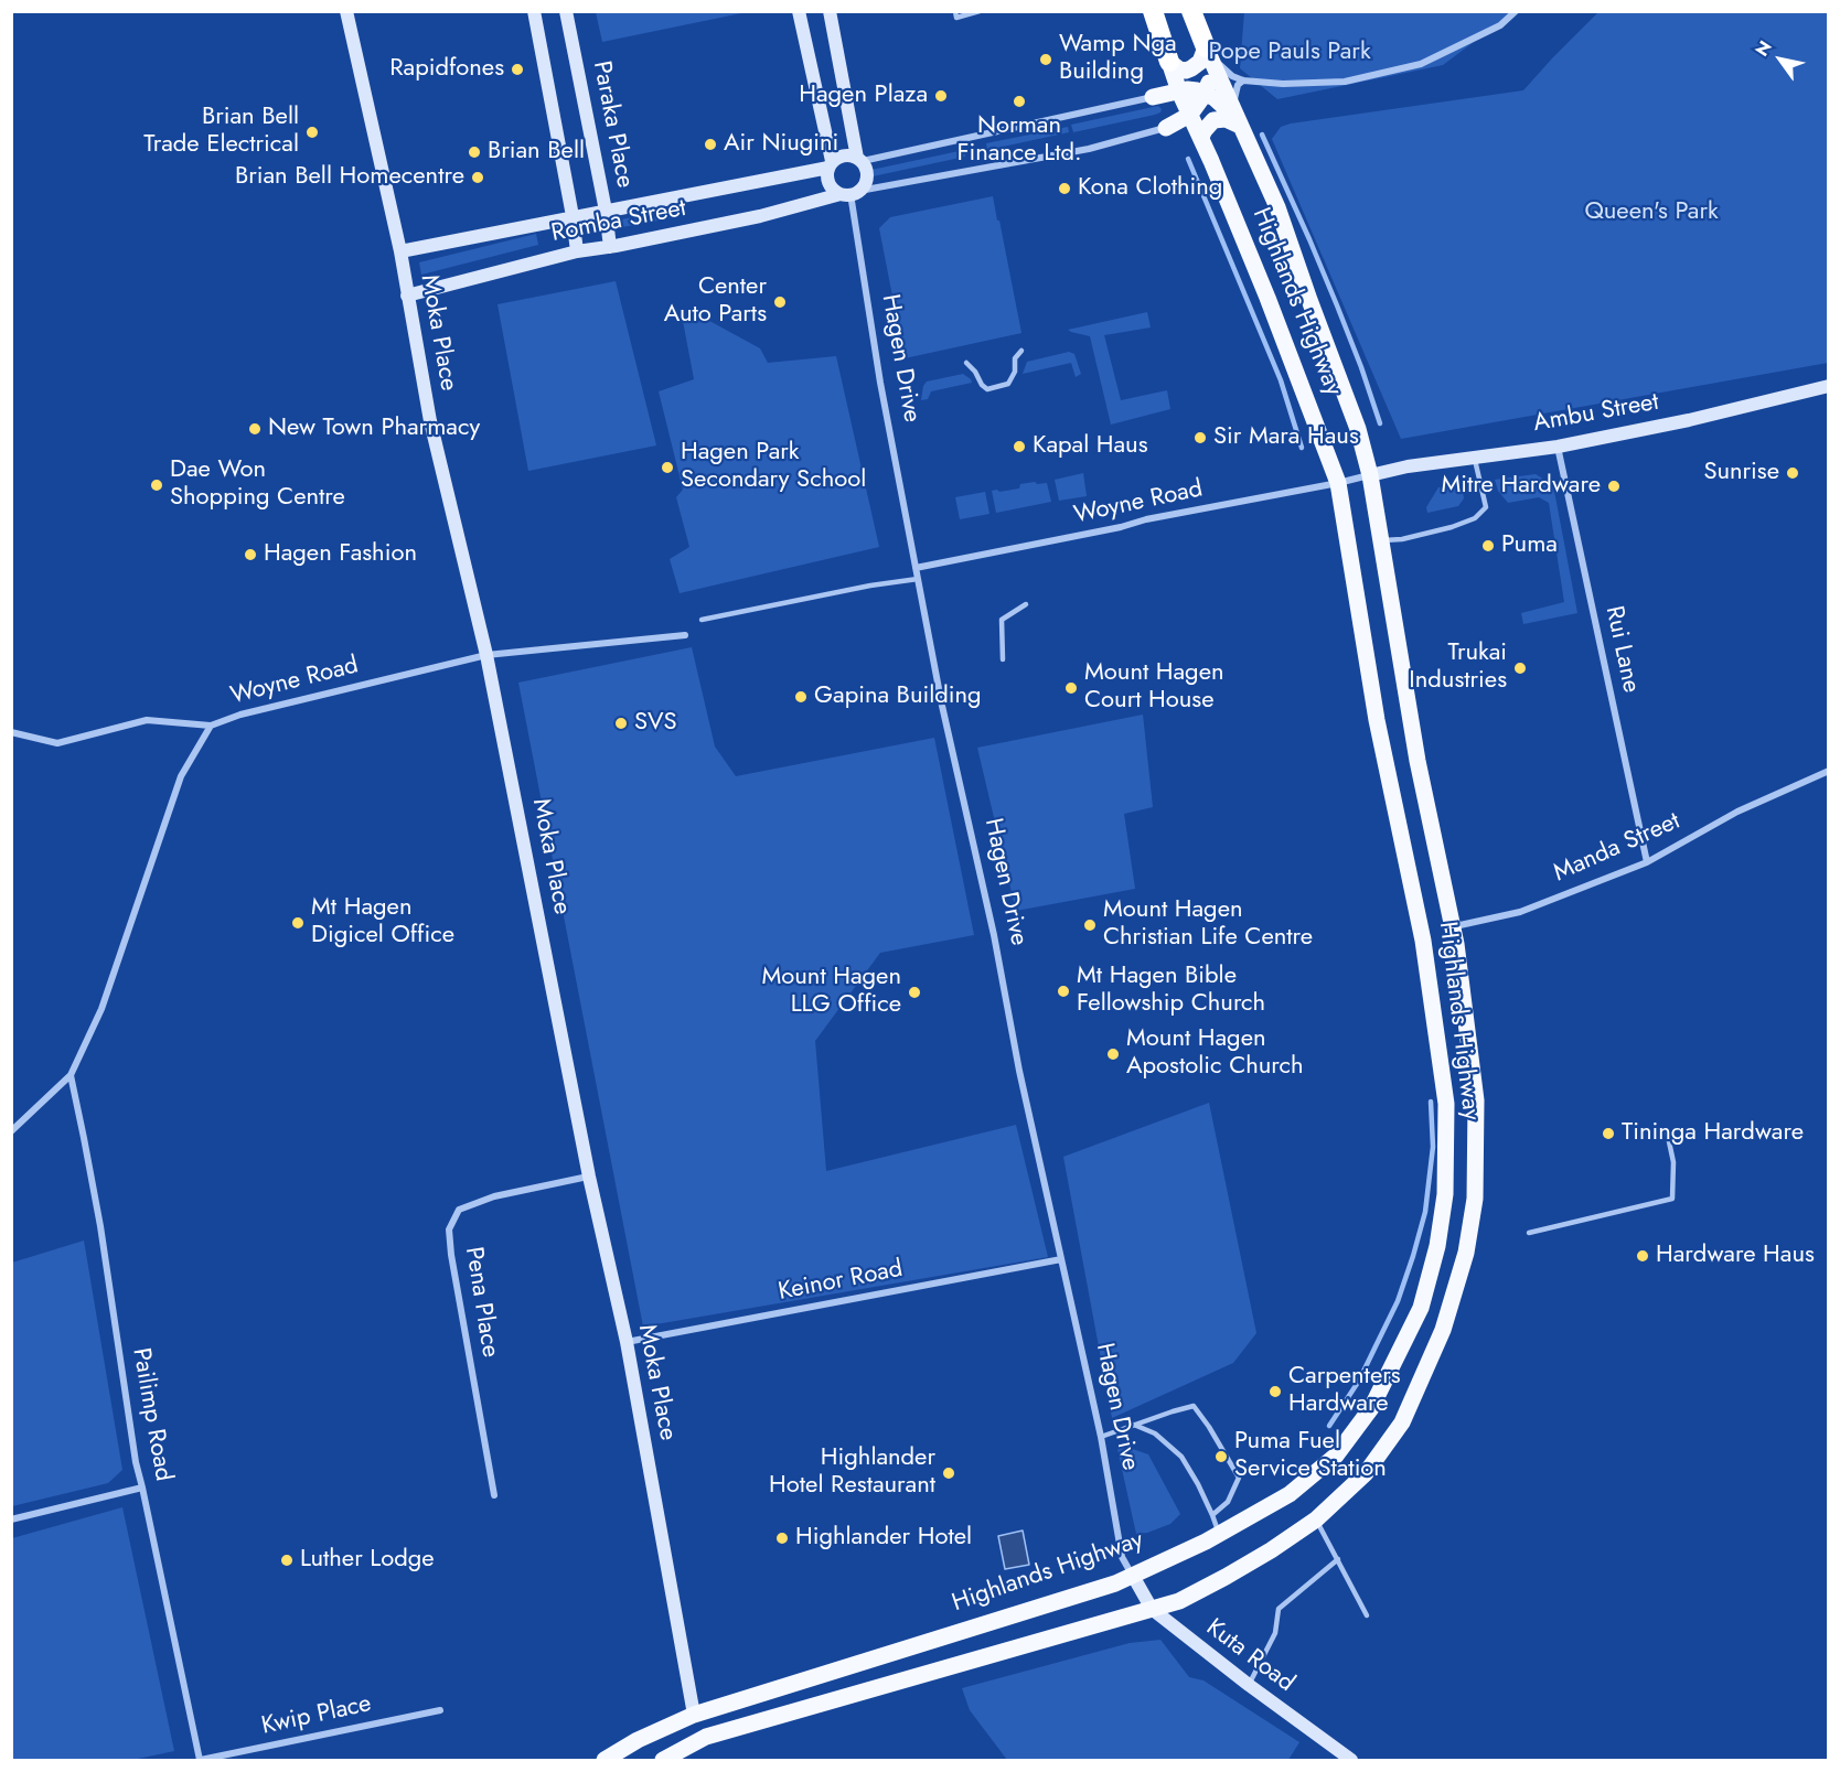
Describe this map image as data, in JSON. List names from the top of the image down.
{
  "streets": {
    "highway": ["Highlands Highway"],
    "street": [
      "Paraka Place",
      "Romba Street",
      "Moka Place",
      "Hagen Drive",
      "Ambu Street",
      "Woyne Road",
      "Rui Lane",
      "Manda Street",
      "Keinor Road",
      "Pena Place",
      "Pailimp Road",
      "Kuta Road",
      "Kwip Place"
    ]
  },
  "crossings": [
    ["Paraka Place", "Romba Street"],
    ["Romba Street", "Moka Place"],
    ["Romba Street", "Hagen Drive"],
    ["Highlands Highway", "Moka Place"],
    ["Highlands Highway", "Hagen Drive"],
    ["Highlands Highway", "Ambu Street"],
    ["Highlands Highway", "Woyne Road"],
    ["Highlands Highway", "Manda Street"],
    ["Highlands Highway", "Kuta Road"],
    ["Moka Place", "Woyne Road"],
    ["Moka Place", "Keinor Road"],
    ["Moka Place", "Pena Place"],
    ["Hagen Drive", "Woyne Road"],
    ["Hagen Drive", "Keinor Road"],
    ["Hagen Drive", "Kuta Road"],
    ["Ambu Street", "Woyne Road"],
    ["Ambu Street", "Rui Lane"],
    ["Woyne Road", "Pailimp Road"],
    ["Rui Lane", "Manda Street"],
    ["Pailimp Road", "Kwip Place"]
  ],
  "parks": ["Pope Pauls Park", "Queen's Park"],
  "places": [
    "Wamp Nga Building",
    "Rapidfones",
    "Hagen Plaza",
    "Norman Finance Ltd.",
    "Brian Bell Trade Electrical",
    "Air Niugini",
    "Brian Bell",
    "Brian Bell Homecentre",
    "Kona Clothing",
    "Center Auto Parts",
    "New Town Pharmacy",
    "Sir Mara Haus",
    "Kapal Haus",
    "Hagen Park Secondary School",
    "Sunrise",
    "Dae Won Shopping Centre",
    "Mitre Hardware",
    "Puma",
    "Hagen Fashion",
    "Trukai Industries",
    "Mount Hagen Court House",
    "Gapina Building",
    "SVS",
    "Mt Hagen Digicel Office",
    "Mount Hagen Christian Life Centre",
    "Mt Hagen Bible Fellowship Church",
    "Mount Hagen LLG Office",
    "Mount Hagen Apostolic Church",
    "Tininga Hardware",
    "Hardware Haus",
    "Carpenters Hardware",
    "Puma Fuel Service Station",
    "Highlander Hotel Restaurant",
    "Highlander Hotel",
    "Luther Lodge"
  ],
  "north": "top left"
}
